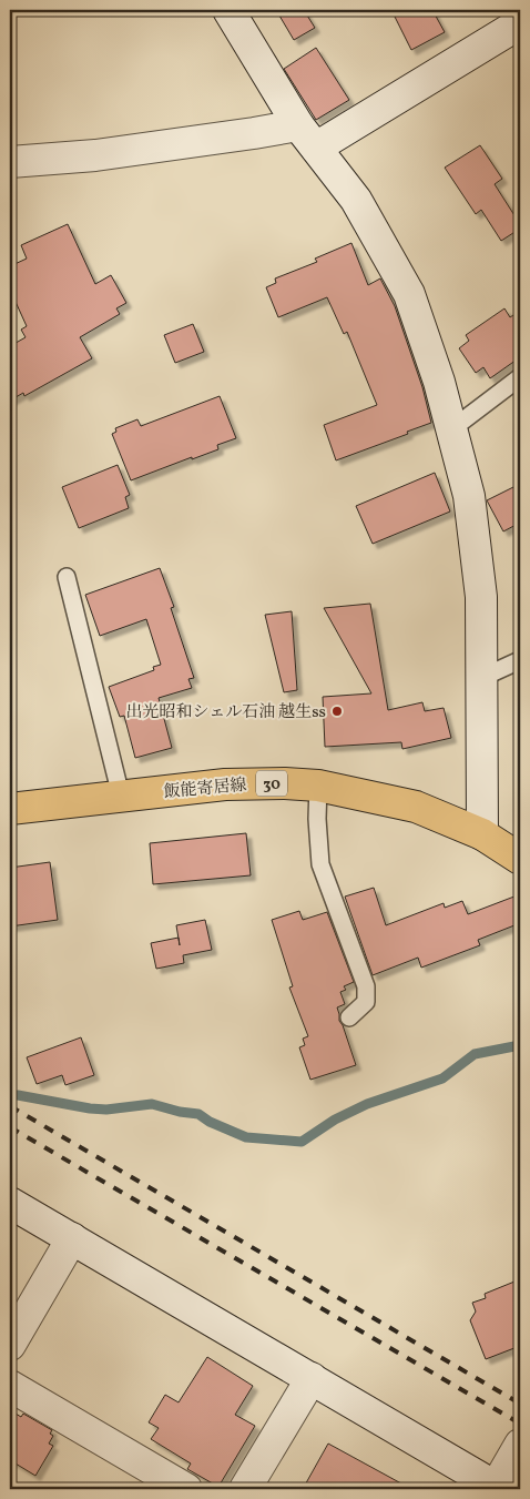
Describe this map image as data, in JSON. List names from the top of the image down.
{
  "streets": {
    "main road": ["30", "飯能寄居線"]
  },
  "places": ["出光昭和シェル石油 越生ss"]
}
